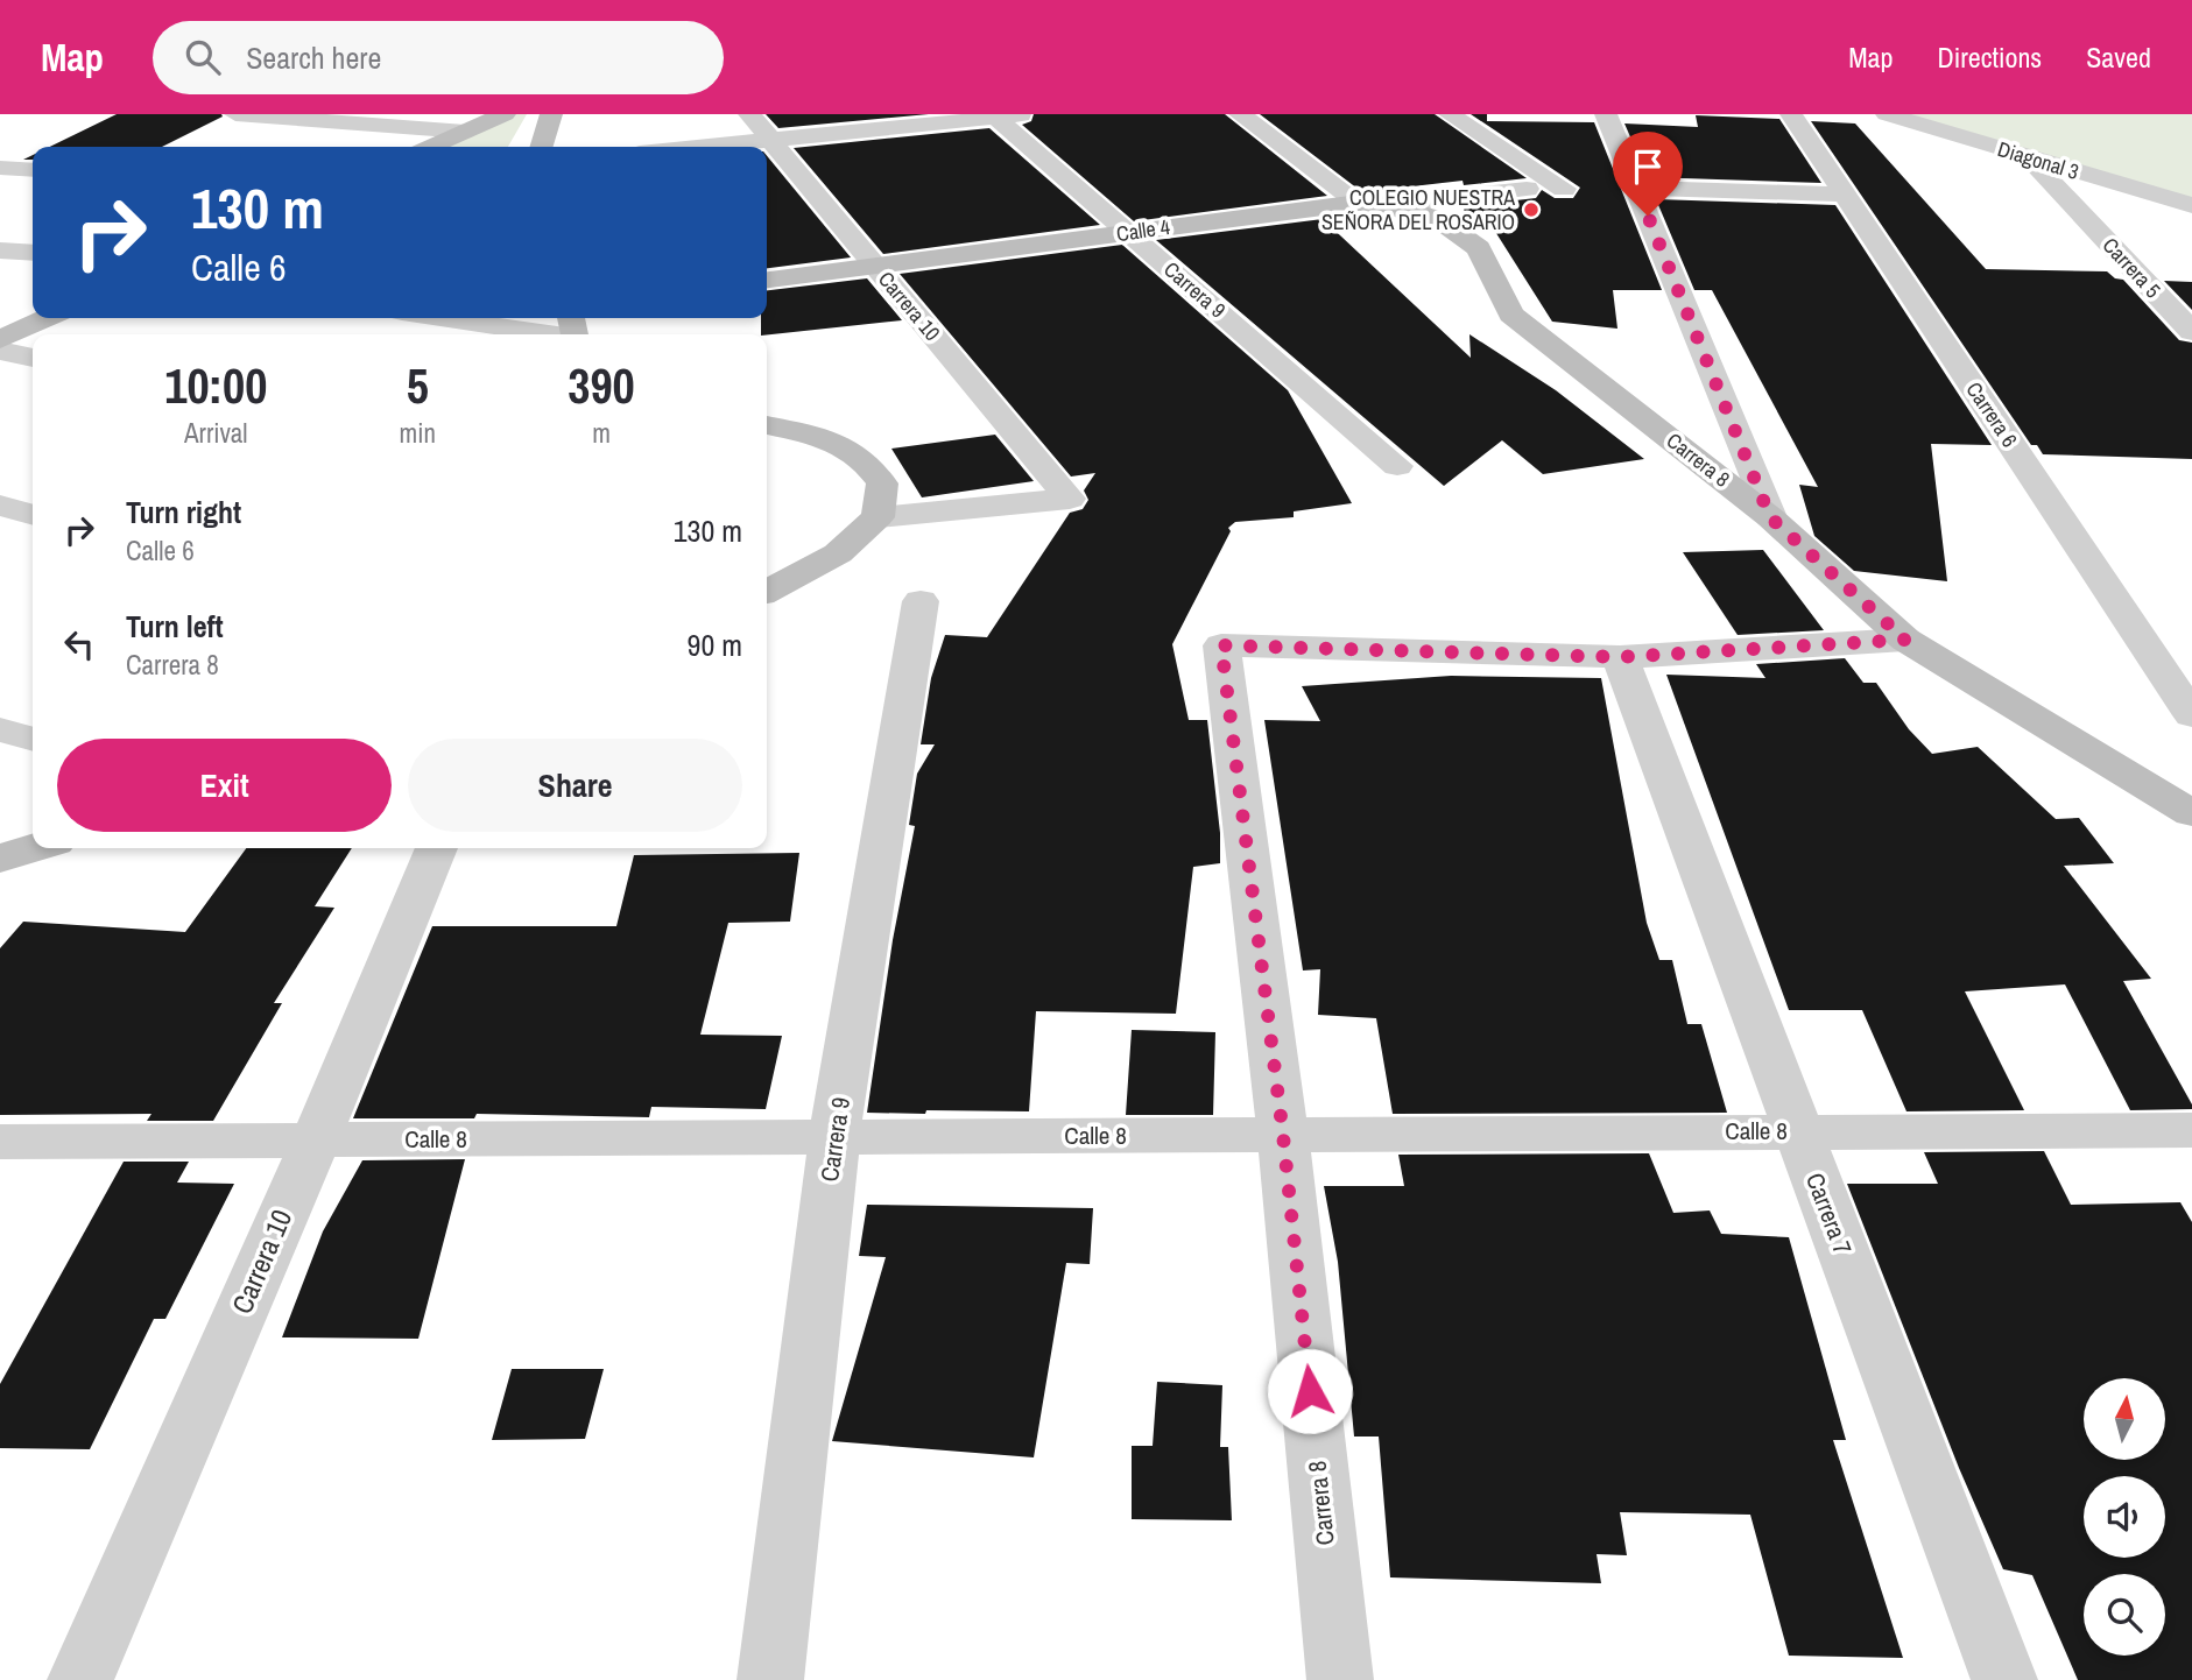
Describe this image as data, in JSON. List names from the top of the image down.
{
  "streets": {
    "street": [
      "Diagonal 3",
      "Calle 4",
      "Carrera 5",
      "Carrera 9",
      "Carrera 10",
      "Carrera 6",
      "Carrera 8",
      "Calle 8",
      "Carrera 7"
    ]
  },
  "crossings": [
    ["Diagonal 3", "Carrera 5"],
    ["Calle 4", "Carrera 9"],
    ["Calle 4", "Carrera 10"],
    ["Calle 4", "Carrera 8"],
    ["Carrera 9", "Calle 8"],
    ["Carrera 10", "Calle 8"],
    ["Carrera 8", "Calle 8"],
    ["Carrera 8", "Carrera 7"],
    ["Calle 8", "Carrera 7"]
  ],
  "places": ["COLEGIO NUESTRA SEÑORA DEL ROSARIO"],
  "north": "top",
  "page": {
    "header": "Map",
    "search": "Search here",
    "nav": ["Map", "Directions", "Saved"],
    "turn": ["130 m", "Calle 6"],
    "eta": [
      "10:00",
      "Arrival",
      "5",
      "min",
      "390",
      "m"
    ],
    "list": [
      {
        "name": "Turn right",
        "note": "Calle 6",
        "value": "130 m"
      },
      {
        "name": "Turn left",
        "note": "Carrera 8",
        "value": "90 m"
      }
    ],
    "buttons": ["Exit", "Share"]
  }
}
